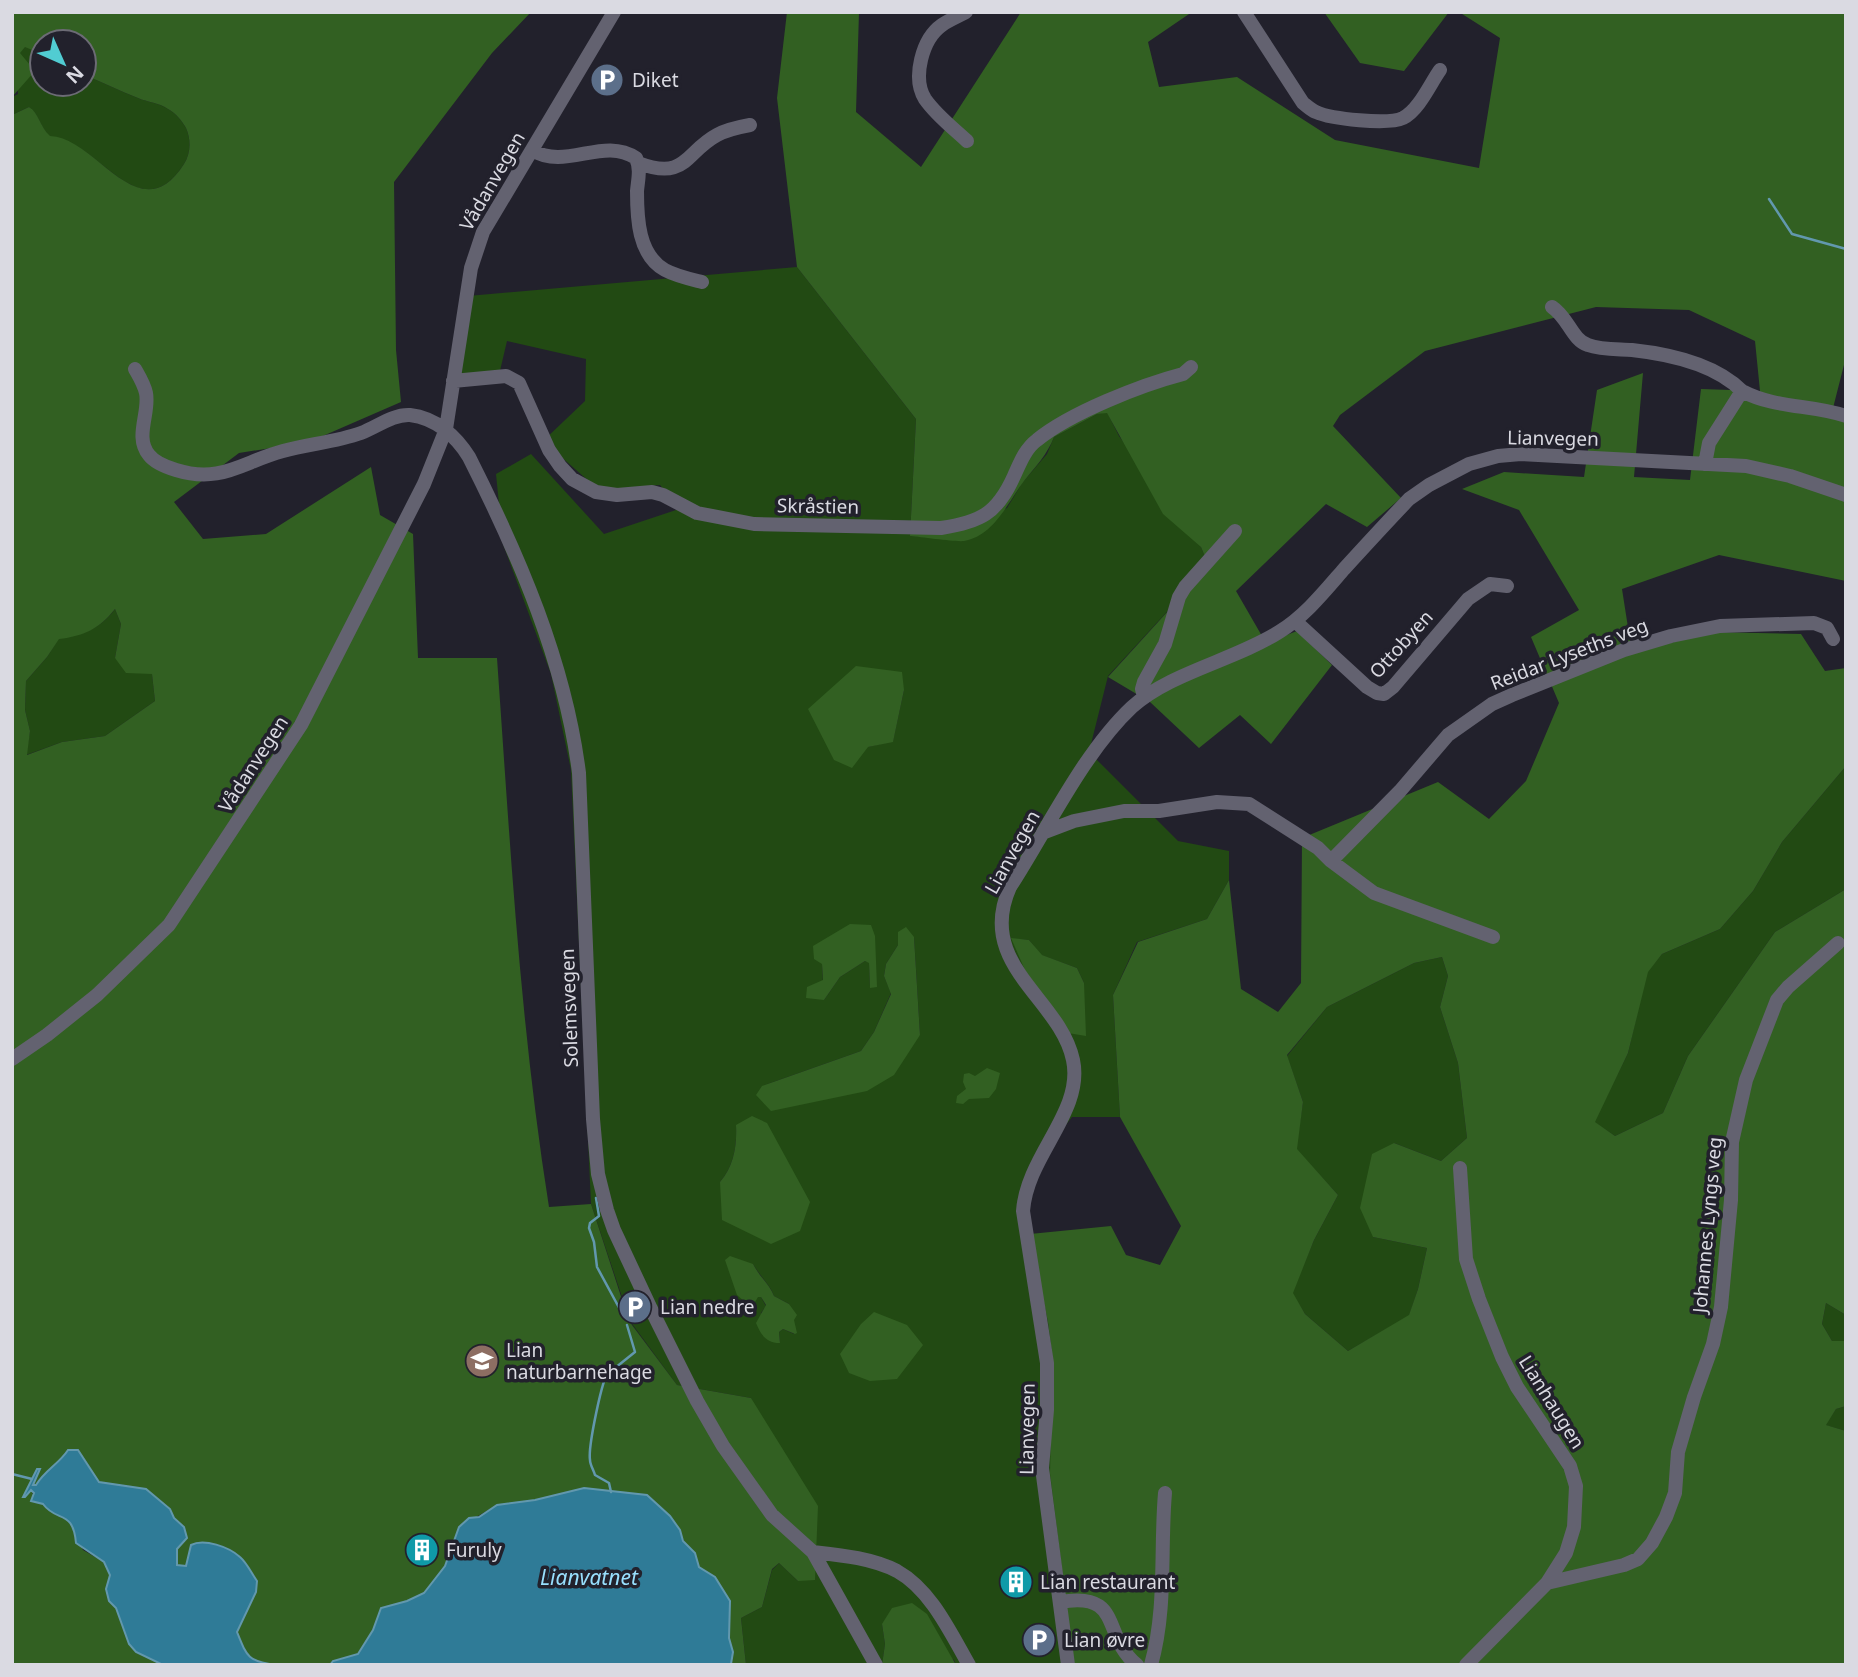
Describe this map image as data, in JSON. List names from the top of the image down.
{
  "streets": {
    "street": [
      "Vådanvegen",
      "Lianvegen",
      "Skråstien",
      "Ottobyen",
      "Reidar Lyseths veg",
      "Solemsvegen",
      "Johannes Lyngs veg",
      "Lianhaugen"
    ]
  },
  "crossings": [
    ["Vådanvegen", "Skråstien"],
    ["Vådanvegen", "Solemsvegen"],
    ["Lianvegen", "Ottobyen"],
    ["Johannes Lyngs veg", "Lianhaugen"]
  ],
  "water": ["Lianvatnet"],
  "places": {
    "parking": ["Diket", "Lian nedre", "Lian øvre"],
    "school or university": ["Lian naturbarnehage"],
    "building": ["Furuly", "Lian restaurant"]
  },
  "north": "bottom right"
}
